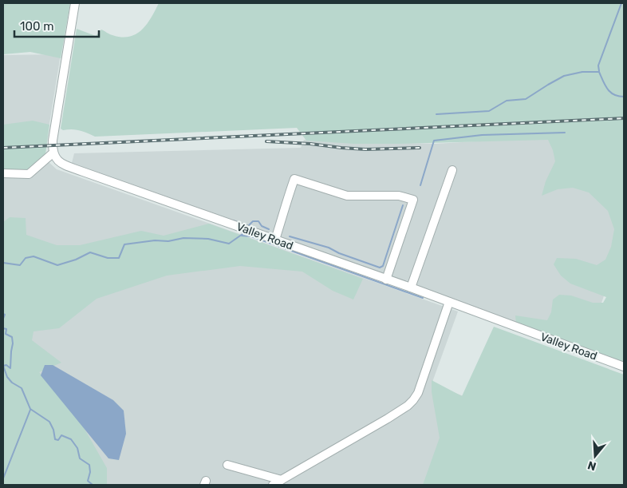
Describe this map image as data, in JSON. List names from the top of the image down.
{
  "streets": {
    "street": ["Valley Road"]
  },
  "scale_bar": "100 m",
  "north": "bottom"
}
